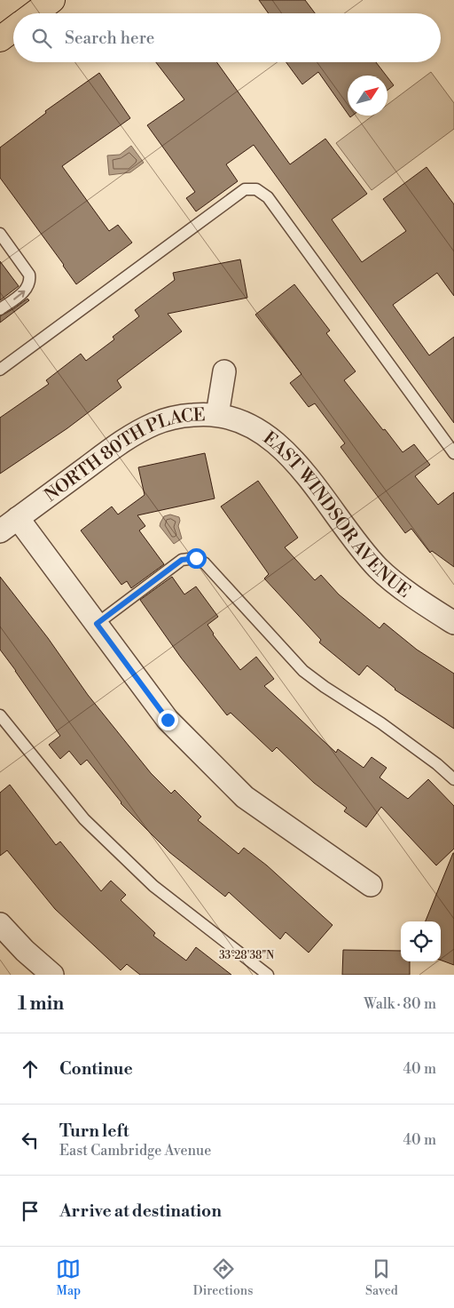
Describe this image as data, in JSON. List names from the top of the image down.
{
  "streets": {
    "street": ["NORTH 80TH PLACE", "EAST WINDSOR AVENUE"]
  },
  "crossings": [
    ["NORTH 80TH PLACE", "EAST WINDSOR AVENUE"]
  ],
  "north": "top right",
  "page": {
    "search": "Search here",
    "heading": ["1 min", "Walk · 80 m"],
    "list": [
      ["Continue", "40 m"],
      ["Turn left", "East Cambridge Avenue", "40 m"],
      "Arrive at destination"
    ],
    "nav": ["Map", "Directions", "Saved"]
  },
  "coordinates": ["33°28'38\"N"]
}
